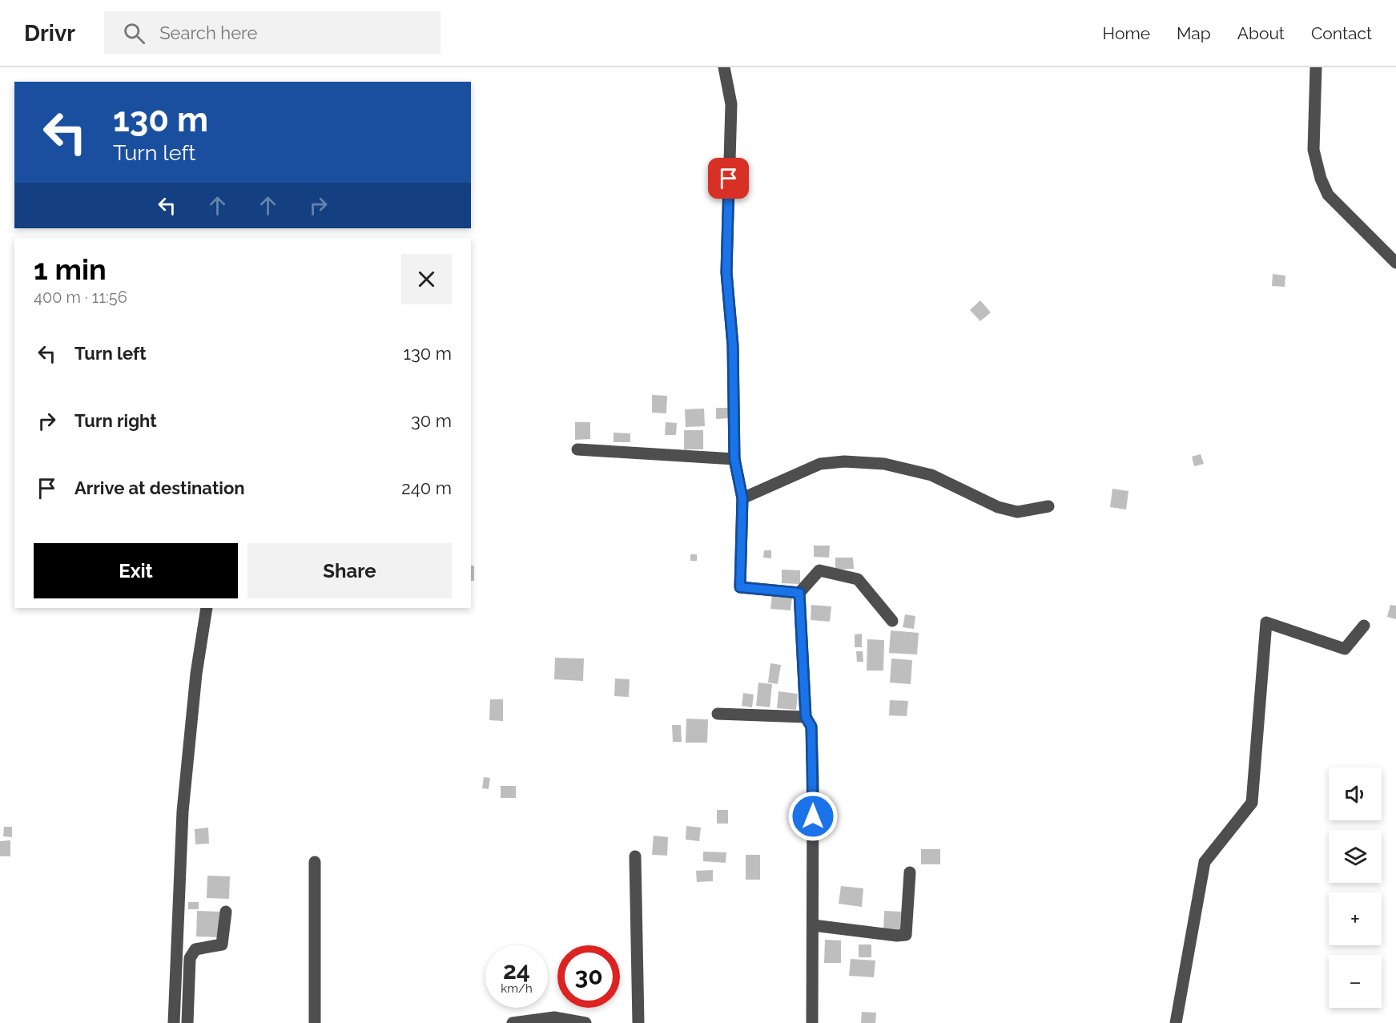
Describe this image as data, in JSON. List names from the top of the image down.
{
  "page": {
    "header": "Drivr",
    "search": "Search here",
    "nav": [
      "Home",
      "Map",
      "About",
      "Contact"
    ],
    "turn": ["130 m", "Turn left"],
    "heading": ["1 min", "400 m · 11:56"],
    "list": [
      {
        "name": "Turn left",
        "value": "130 m"
      },
      {
        "name": "Turn right",
        "value": "30 m"
      },
      {
        "name": "Arrive at destination",
        "value": "240 m"
      }
    ],
    "buttons": ["Exit", "Share"],
    "map_buttons": ["+", "−"],
    "speed": "24 km/h",
    "limit": "30"
  }
}
